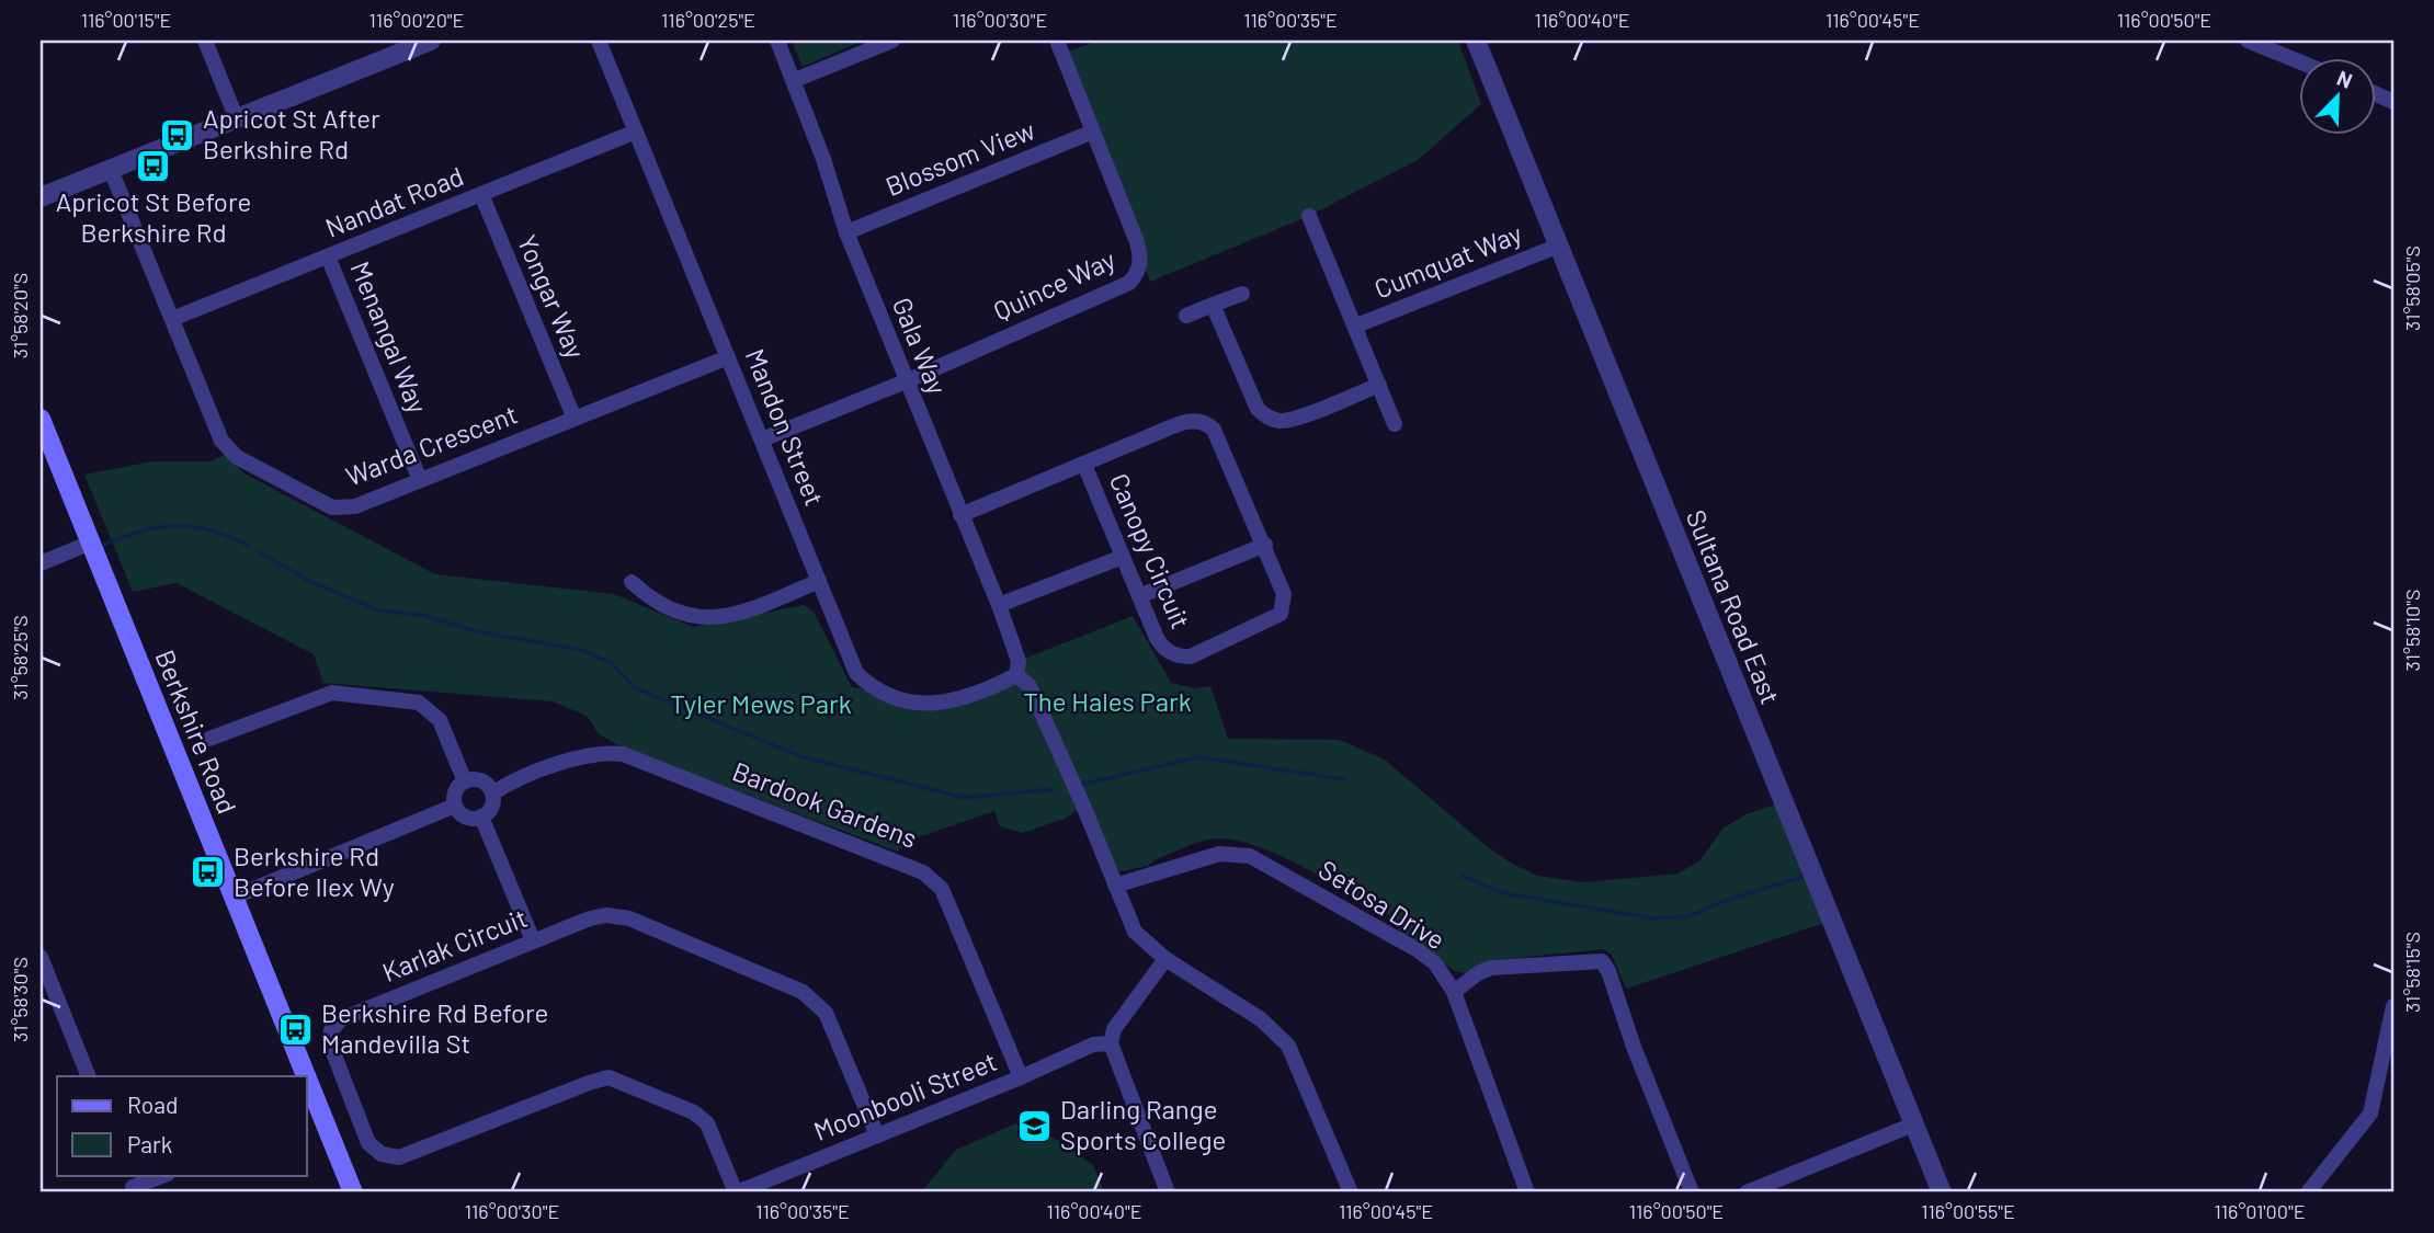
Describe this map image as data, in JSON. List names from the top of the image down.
{
  "streets": {
    "main road": ["Berkshire Road"],
    "street": [
      "Blossom View",
      "Nandat Road",
      "Cumquat Way",
      "Quince Way",
      "Yongar Way",
      "Menangal Way",
      "Gala Way",
      "Mandon Street",
      "Warda Crescent",
      "Canopy Circuit",
      "Sultana Road East",
      "Bardook Gardens",
      "Setosa Drive",
      "Karlak Circuit",
      "Moonbooli Street"
    ]
  },
  "crossings": [
    ["Blossom View", "Quince Way"],
    ["Blossom View", "Gala Way"],
    ["Nandat Road", "Yongar Way"],
    ["Nandat Road", "Menangal Way"],
    ["Nandat Road", "Mandon Street"],
    ["Nandat Road", "Warda Crescent"],
    ["Cumquat Way", "Sultana Road East"],
    ["Quince Way", "Gala Way"],
    ["Quince Way", "Mandon Street"],
    ["Yongar Way", "Warda Crescent"],
    ["Menangal Way", "Warda Crescent"],
    ["Gala Way", "Mandon Street"],
    ["Gala Way", "Canopy Circuit"],
    ["Gala Way", "Setosa Drive"],
    ["Mandon Street", "Warda Crescent"],
    ["Bardook Gardens", "Moonbooli Street"],
    ["Karlak Circuit", "Moonbooli Street"]
  ],
  "parks": ["The Hales Park", "Tyler Mews Park"],
  "places": {
    "bus stop": [
      "Apricot St After Berkshire Rd",
      "Apricot St Before Berkshire Rd",
      "Berkshire Rd Before Ilex Wy",
      "Berkshire Rd Before Mandevilla St"
    ],
    "school or university": ["Darling Range Sports College"]
  },
  "legend": ["Road", "Park"],
  "north": "top right",
  "coordinates": [
    "116°00'15\"E",
    "116°00'20\"E",
    "116°00'25\"E",
    "116°00'30\"E",
    "116°00'35\"E",
    "116°00'40\"E",
    "116°00'45\"E",
    "116°00'50\"E",
    "31°58'05\"S",
    "31°58'20\"S",
    "31°58'10\"S",
    "31°58'25\"S",
    "31°58'15\"S",
    "31°58'30\"S",
    "116°00'55\"E",
    "116°01'00\"E"
  ]
}
